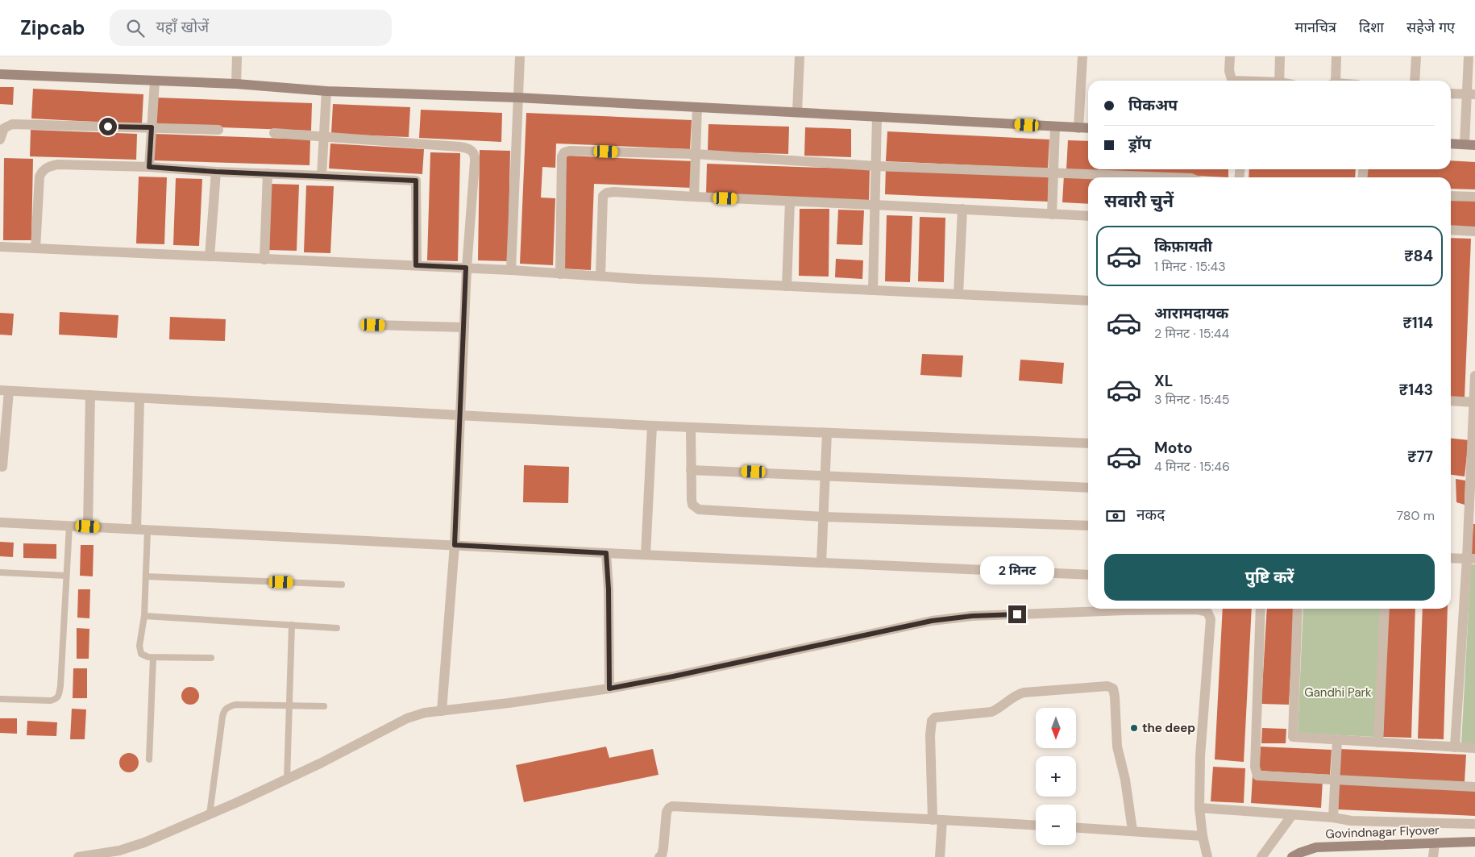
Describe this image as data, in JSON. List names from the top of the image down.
{
  "streets": {
    "street": ["Govindnagar Flyover"]
  },
  "parks": ["Gandhi Park"],
  "places": ["the deep"],
  "north": "bottom",
  "page": {
    "header": "Zipcab",
    "search": "यहाँ खोजें",
    "nav": ["मानचित्र", "दिशा", "सहेजे गए"],
    "banner": ["पिकअप", "ड्रॉप"],
    "heading": "सवारी चुनें",
    "list": [
      {
        "name": "किफ़ायती",
        "note": "1 मिनट · 15:43",
        "value": "₹84"
      },
      {
        "name": "आरामदायक",
        "note": "2 मिनट · 15:44",
        "value": "₹114"
      },
      {
        "name": "XL",
        "note": "3 मिनट · 15:45",
        "value": "₹143"
      },
      {
        "name": "Moto",
        "note": "4 मिनट · 15:46",
        "value": "₹77"
      }
    ],
    "pay": ["नकद", "780 m"],
    "buttons": "पुष्टि करें",
    "bubble": "2 मिनट",
    "map_buttons": ["+", "−"]
  }
}
